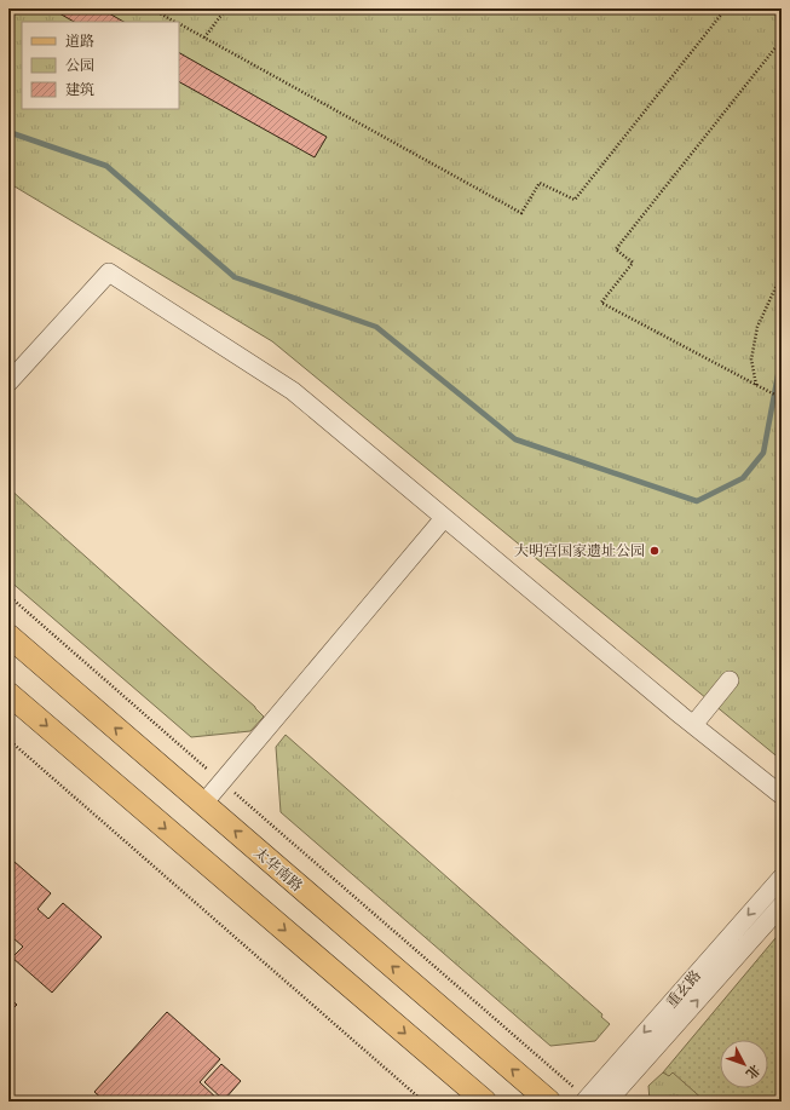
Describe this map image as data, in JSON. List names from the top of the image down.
{
  "streets": {
    "main road": ["太华南路"],
    "street": ["重玄路"]
  },
  "places": ["大明宫国家遗址公园"],
  "legend": ["道路", "公园", "建筑"],
  "north": "bottom right"
}
